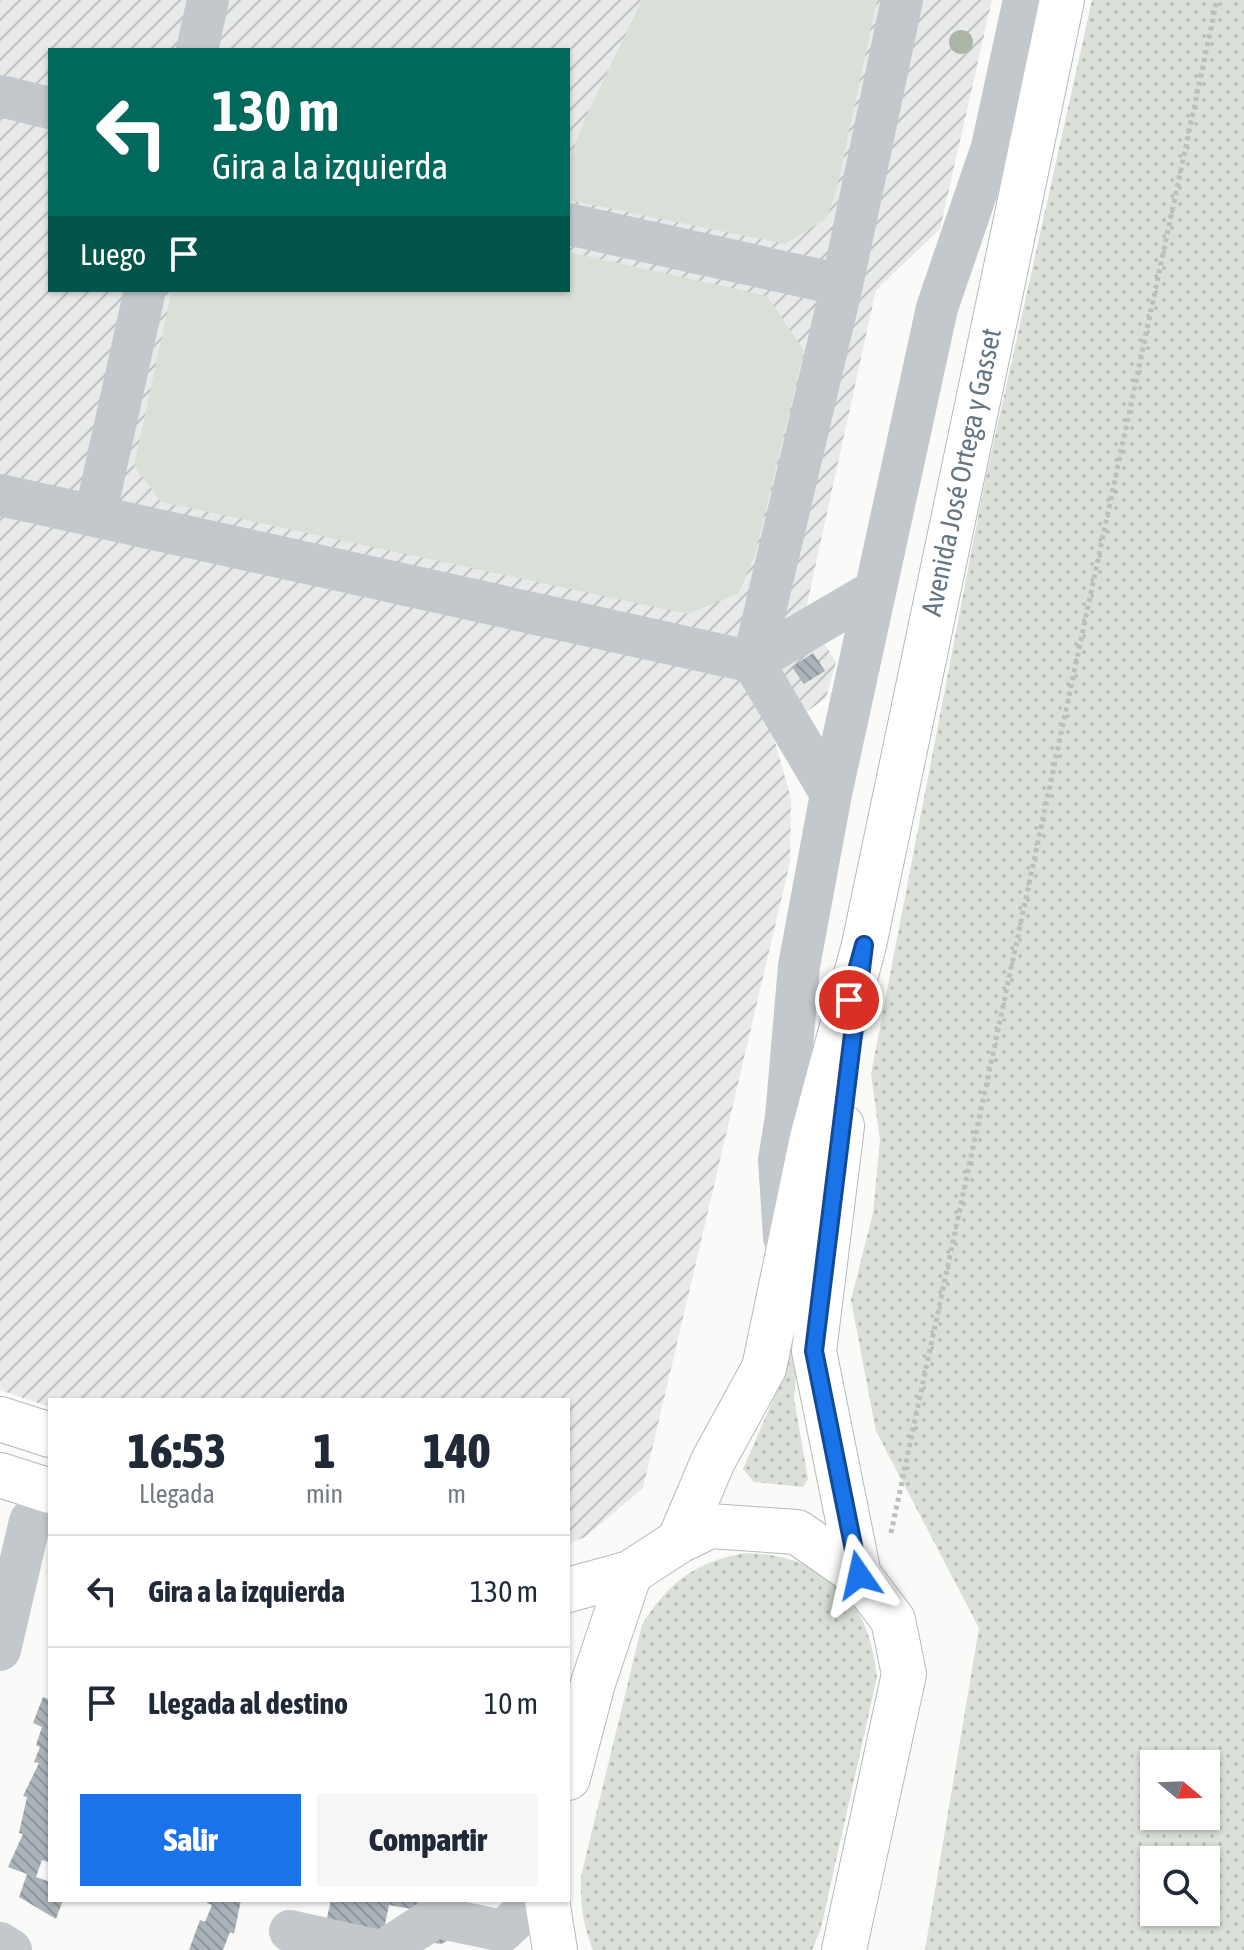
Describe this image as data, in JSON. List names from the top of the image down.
{
  "streets": {
    "main road": ["Avenida José Ortega y Gasset"]
  },
  "north": "right",
  "page": {
    "turn": ["130 m", "Gira a la izquierda"],
    "then": "Luego",
    "eta": [
      "16:53",
      "Llegada",
      "1",
      "min",
      "140",
      "m"
    ],
    "list": [
      {
        "name": "Gira a la izquierda",
        "value": "130 m"
      },
      {
        "name": "Llegada al destino",
        "value": "10 m"
      }
    ],
    "buttons": ["Salir", "Compartir"]
  }
}
